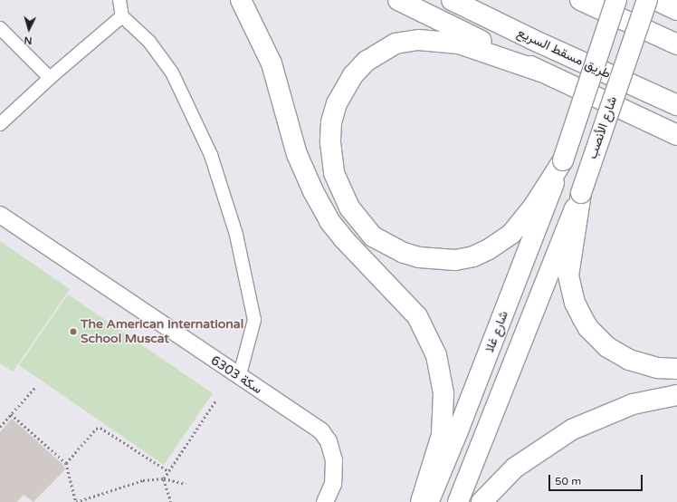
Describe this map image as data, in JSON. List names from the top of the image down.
{
  "streets": {
    "main road": ["طريق مسقط السريع", "شارع الأنصب", "شارع غلا"],
    "street": ["سكة 6303"]
  },
  "crossings": [
    ["شارع الأنصب", "شارع غلا"]
  ],
  "places": ["The American International School Muscat"],
  "scale_bar": "50 m",
  "north": "bottom"
}
